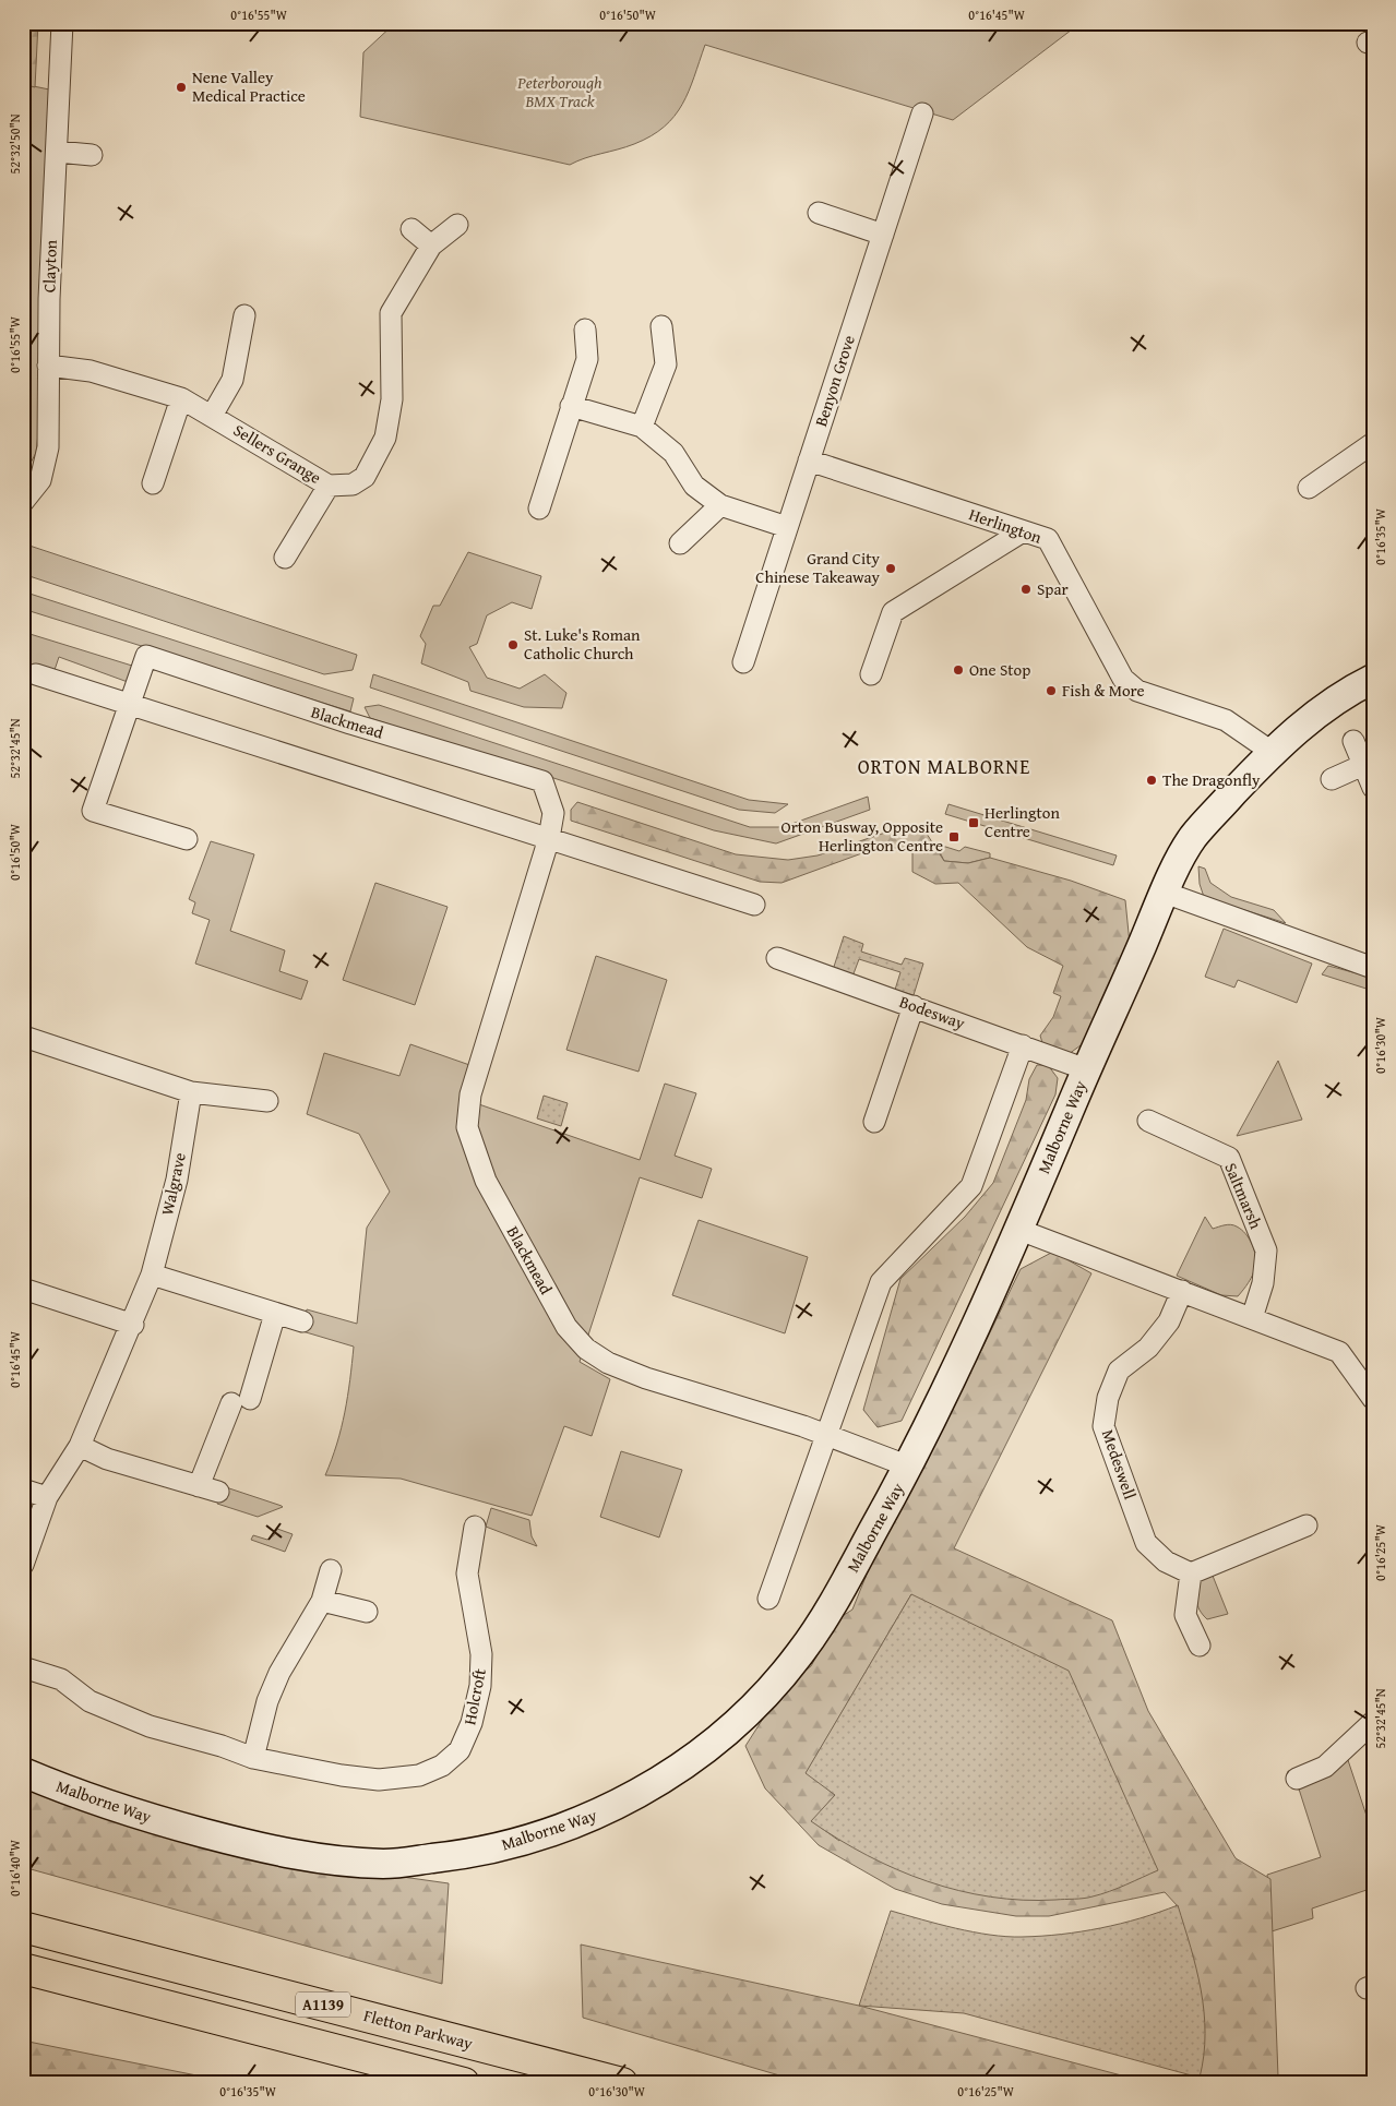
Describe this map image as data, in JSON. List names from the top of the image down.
{
  "streets": {
    "highway": ["A1139", "Fletton Parkway"],
    "street": [
      "Clayton",
      "Benyon Grove",
      "Sellers Grange",
      "Herlington",
      "Blackmead",
      "Bodesway",
      "Malborne Way",
      "Walgrave",
      "Saltmarsh",
      "Medeswell",
      "Holcroft"
    ]
  },
  "crossings": [
    ["Clayton", "Sellers Grange"],
    ["Benyon Grove", "Herlington"],
    ["Herlington", "Malborne Way"],
    ["Blackmead", "Malborne Way"],
    ["Bodesway", "Malborne Way"]
  ],
  "districts": ["ORTON MALBORNE"],
  "parks": ["Peterborough BMX Track"],
  "places": {
    "other": [
      "Nene Valley Medical Practice",
      "Grand City Chinese Takeaway",
      "Spar",
      "St. Luke's Roman Catholic Church",
      "One Stop",
      "Fish & More",
      "The Dragonfly"
    ],
    "transit": ["Herlington Centre", "Orton Busway, Opposite Herlington Centre"]
  },
  "coordinates": [
    "0°16'55\"W",
    "0°16'50\"W",
    "0°16'45\"W",
    "52°32'50\"N",
    "0°16'35\"W",
    "52°32'45\"N",
    "0°16'30\"W",
    "0°16'25\"W",
    "0°16'40\"W"
  ]
}
